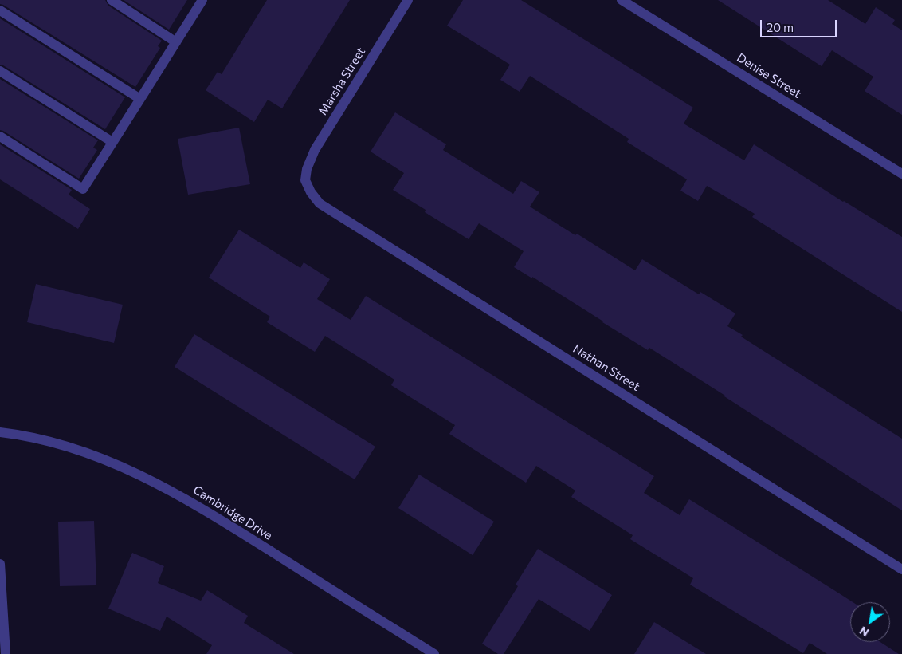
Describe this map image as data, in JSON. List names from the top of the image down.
{
  "streets": {
    "street": [
      "Denise Street",
      "Marsha Street",
      "Nathan Street",
      "Cambridge Drive"
    ]
  },
  "crossings": [
    ["Marsha Street", "Nathan Street"]
  ],
  "scale_bar": "20 m",
  "north": "bottom left"
}
